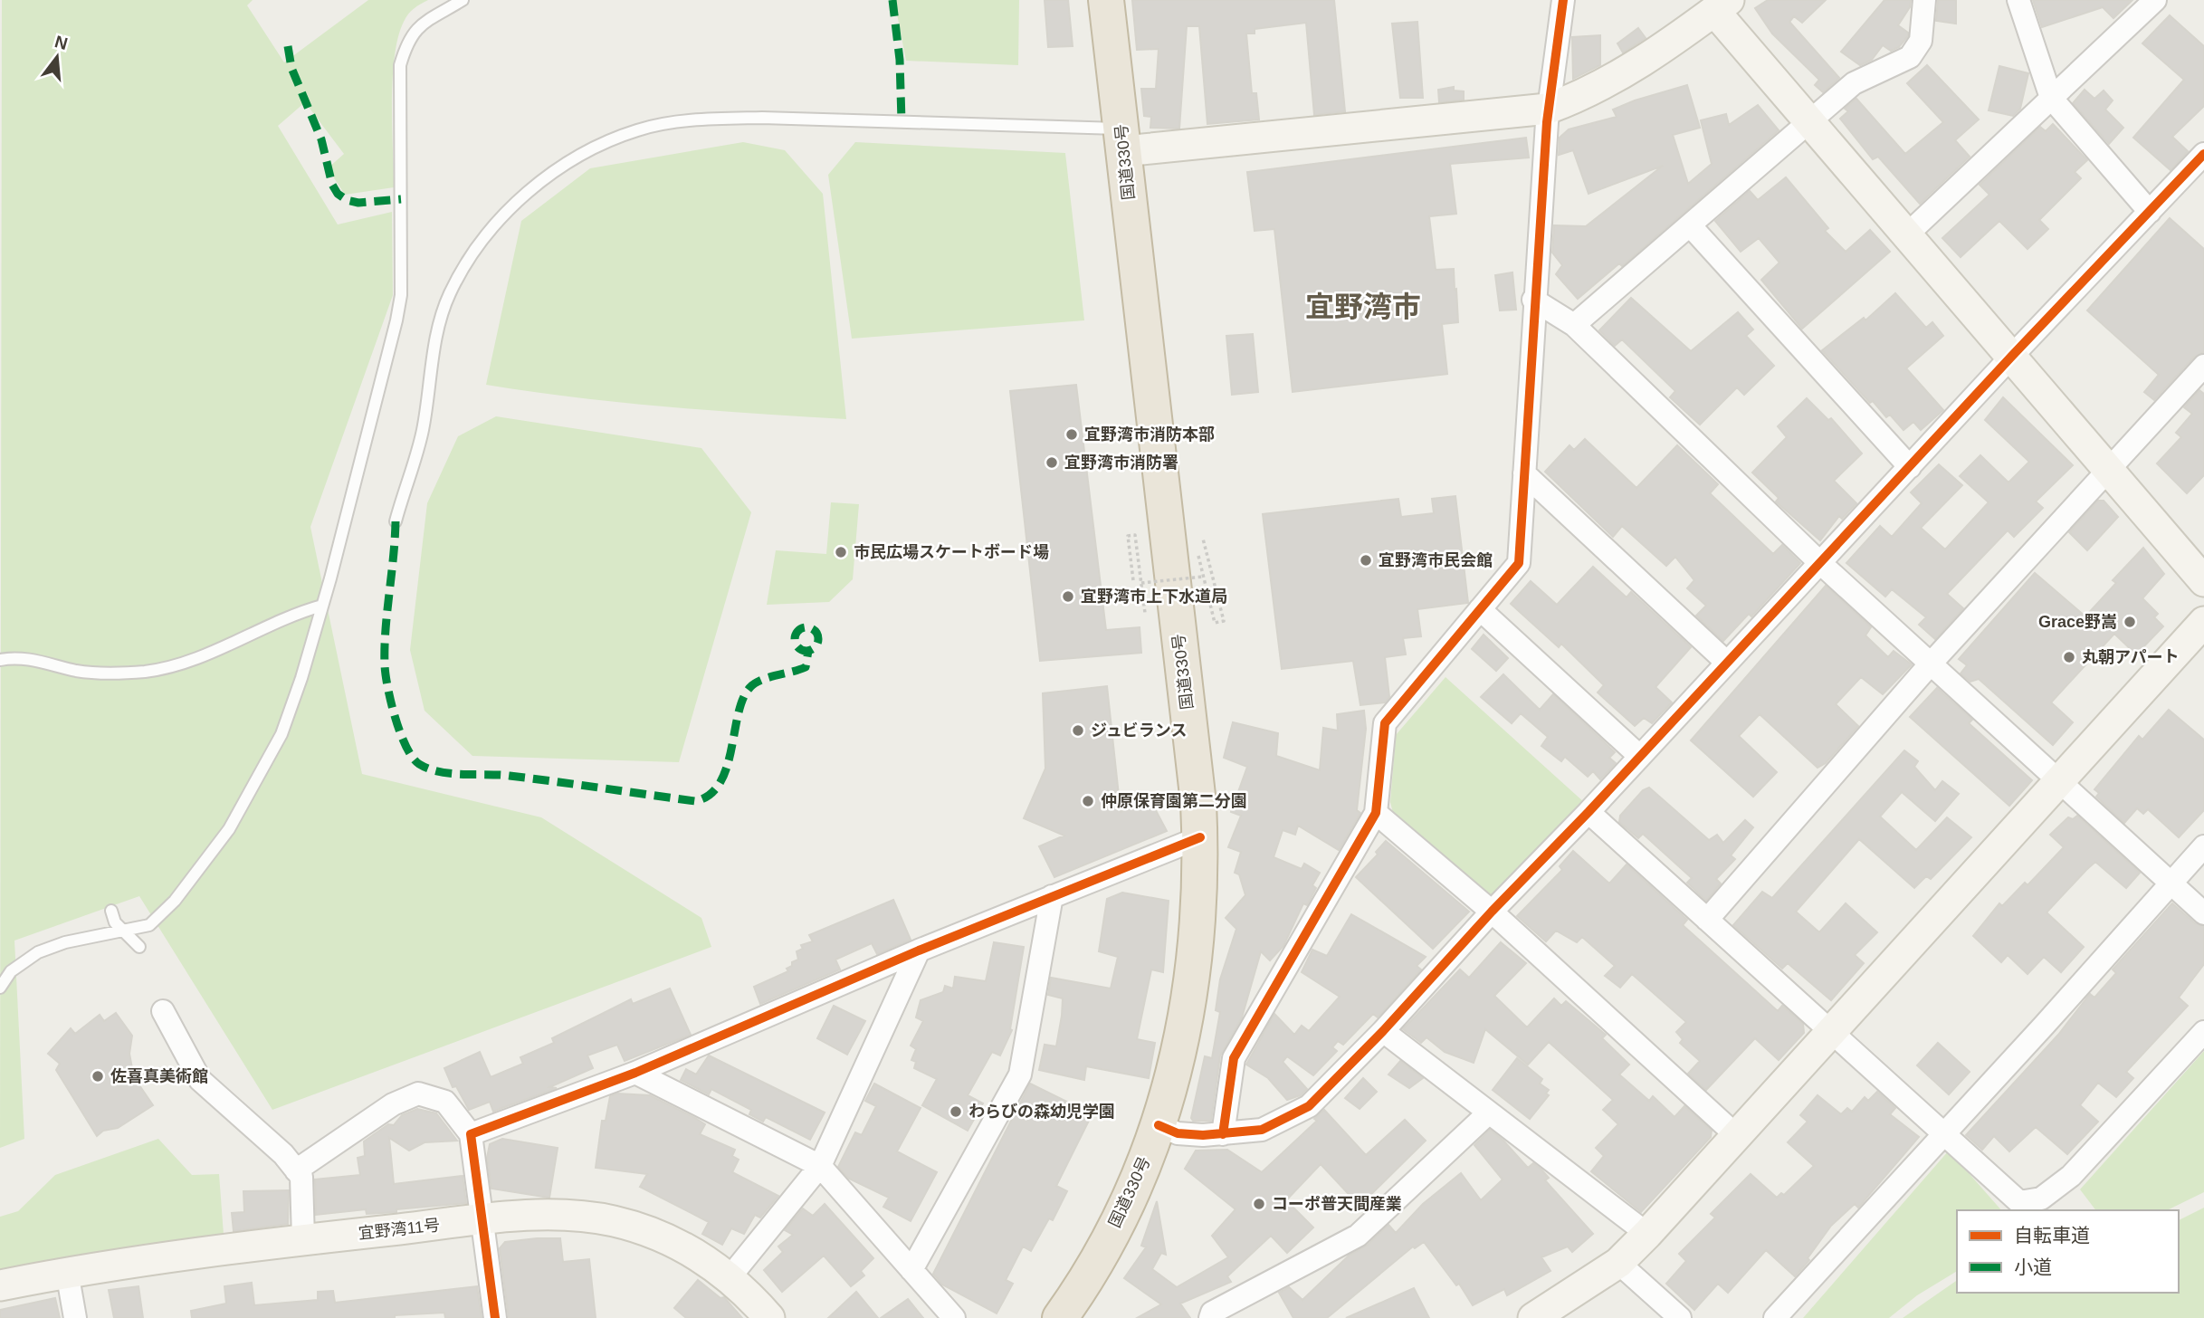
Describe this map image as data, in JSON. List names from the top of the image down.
{
  "streets": {
    "highway": ["国道330号"],
    "street": ["宜野湾11号"]
  },
  "districts": ["宜野湾市"],
  "places": [
    "宜野湾市消防本部",
    "宜野湾市消防署",
    "市民広場スケートボード場",
    "宜野湾市民会館",
    "宜野湾市上下水道局",
    "Grace野嵩",
    "丸朝アパート",
    "ジュビランス",
    "仲原保育園第二分園",
    "佐喜真美術館",
    "わらびの森幼児学園",
    "コーポ普天間産業"
  ],
  "legend": ["自転車道", "小道"],
  "north": "top"
}
